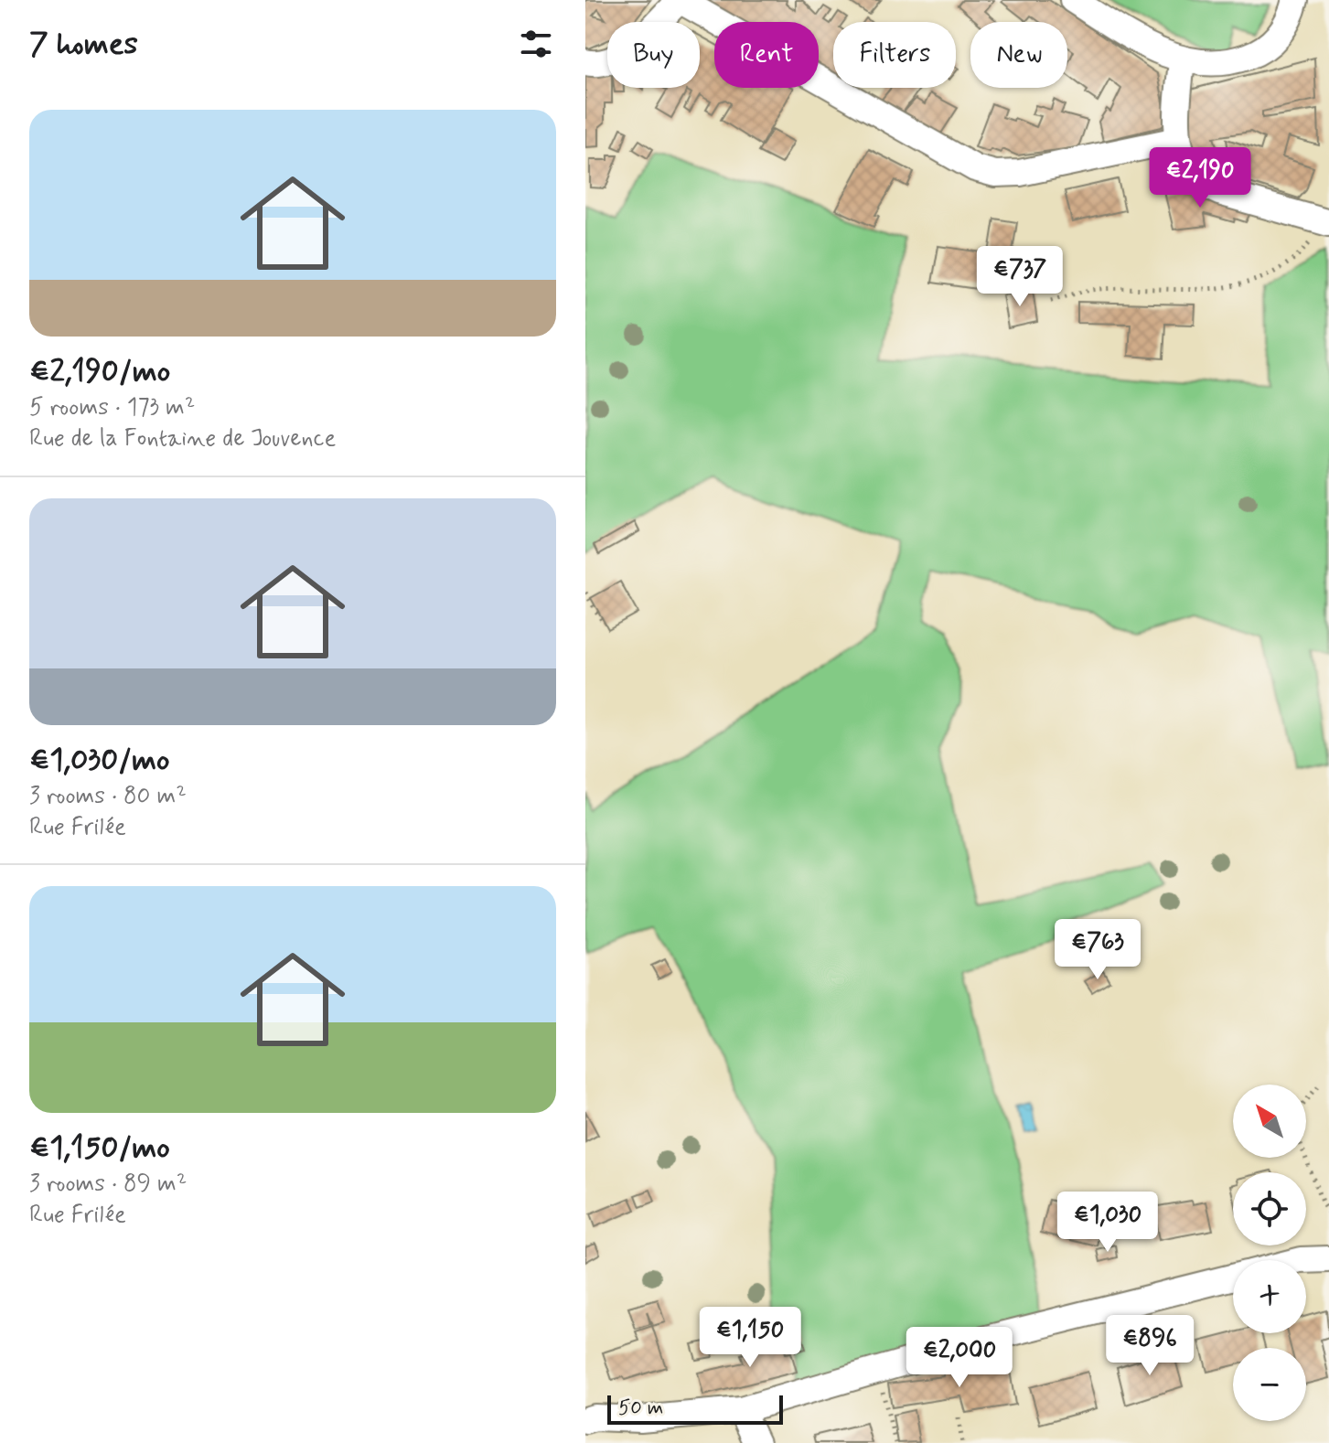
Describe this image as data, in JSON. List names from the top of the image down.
{
  "scale_bar": "50 m",
  "north": "top left",
  "page": {
    "heading": "7 homes",
    "chip": [
      "Buy",
      "Rent",
      "Filters",
      "New"
    ],
    "list": [
      {
        "name": "€2,190/mo",
        "note": "5 rooms · 173 m² · Rue de la Fontaine de Jouvence"
      },
      {
        "name": "€1,030/mo",
        "note": "3 rooms · 80 m² · Rue Frilée"
      },
      {
        "name": "€1,150/mo",
        "note": "3 rooms · 89 m² · Rue Frilée"
      }
    ],
    "price": [
      "€2,190",
      "€737",
      "€763",
      "€1,030",
      "€1,150",
      "€896",
      "€2,000"
    ],
    "map_buttons": ["+", "−"],
    "scale": "50 m"
  }
}
